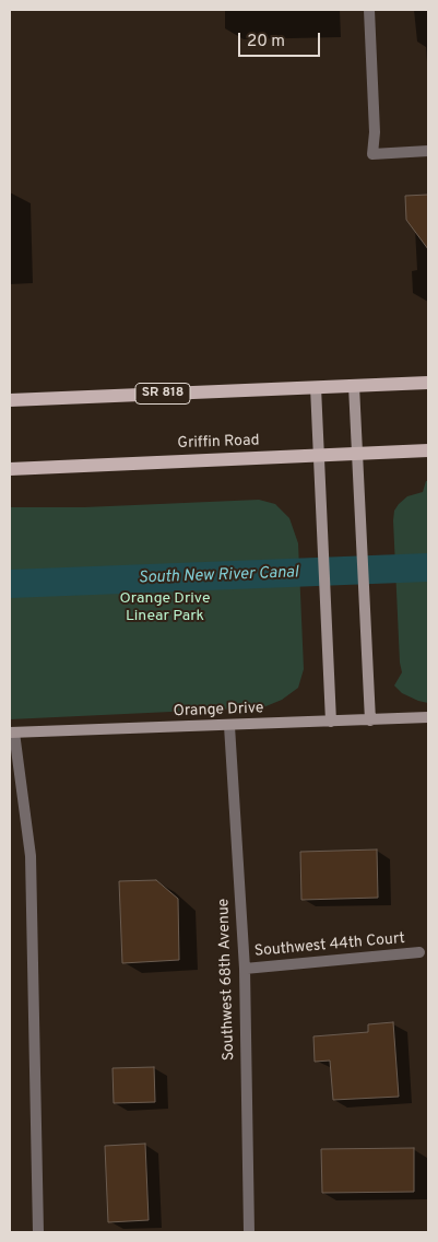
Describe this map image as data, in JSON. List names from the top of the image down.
{
  "streets": {
    "main road": ["SR 818", "Griffin Road"],
    "street": ["Orange Drive", "Southwest 44th Court", "Southwest 68th Avenue"]
  },
  "crossings": [
    ["Orange Drive", "Southwest 68th Avenue"],
    ["Southwest 44th Court", "Southwest 68th Avenue"]
  ],
  "water": ["South New River Canal"],
  "parks": ["Orange Drive Linear Park"],
  "scale_bar": "20 m"
}
